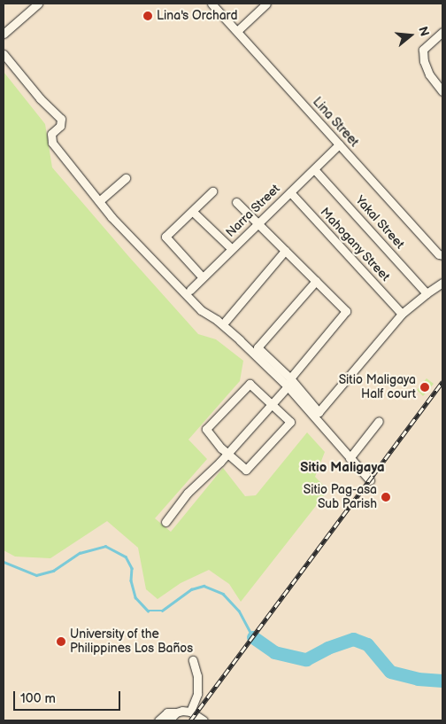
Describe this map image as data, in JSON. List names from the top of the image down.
{
  "streets": {
    "street": [
      "Lina Street",
      "Narra Street",
      "Yakal Street",
      "Mahogany Street"
    ]
  },
  "crossings": [
    ["Lina Street", "Narra Street"],
    ["Narra Street", "Yakal Street"],
    ["Narra Street", "Mahogany Street"]
  ],
  "districts": ["Sitio Maligaya"],
  "places": [
    "Lina's Orchard",
    "Sitio Maligaya Half court",
    "Sitio Pag-asa Sub Parish",
    "University of the Philippines Los Baños"
  ],
  "scale_bar": "100 m",
  "north": "right"
}
